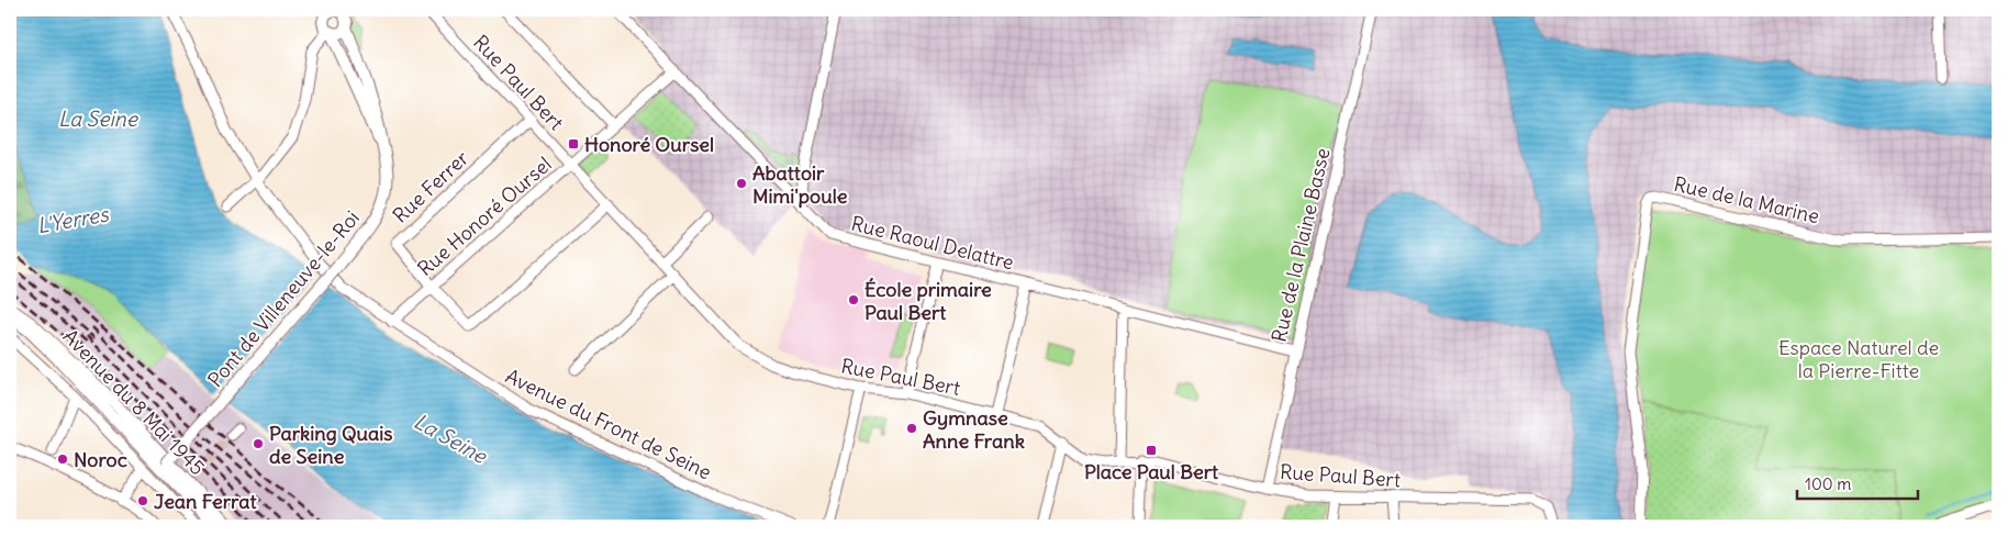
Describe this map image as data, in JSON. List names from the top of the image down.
{
  "streets": {
    "main road": ["Pont de Villeneuve-le-Roi", "Avenue du 8 Mai 1945"],
    "street": [
      "Rue Paul Bert",
      "Rue Ferrer",
      "Rue de la Marine",
      "Rue Honoré Oursel",
      "Rue Raoul Delattre",
      "Rue de la Plaine Basse",
      "Avenue du Front de Seine"
    ]
  },
  "crossings": [
    ["Rue Paul Bert", "Rue Ferrer"],
    ["Rue Paul Bert", "Rue Honoré Oursel"],
    ["Rue Paul Bert", "Rue de la Plaine Basse"],
    ["Rue Ferrer", "Rue Honoré Oursel"],
    ["Rue Honoré Oursel", "Rue Raoul Delattre"],
    ["Rue Honoré Oursel", "Avenue du Front de Seine"],
    ["Rue Raoul Delattre", "Rue de la Plaine Basse"],
    ["Pont de Villeneuve-le-Roi", "Avenue du 8 Mai 1945"]
  ],
  "water": ["La Seine", "L'Yerres"],
  "parks": ["Espace Naturel de la Pierre-Fitte"],
  "places": {
    "transit": ["Honoré Oursel", "Place Paul Bert"],
    "other": [
      "Abattoir Mimi'poule",
      "École primaire Paul Bert",
      "Gymnase Anne Frank",
      "Parking Quais de Seine",
      "Noroc",
      "Jean Ferrat"
    ]
  },
  "scale_bar": "100 m"
}
